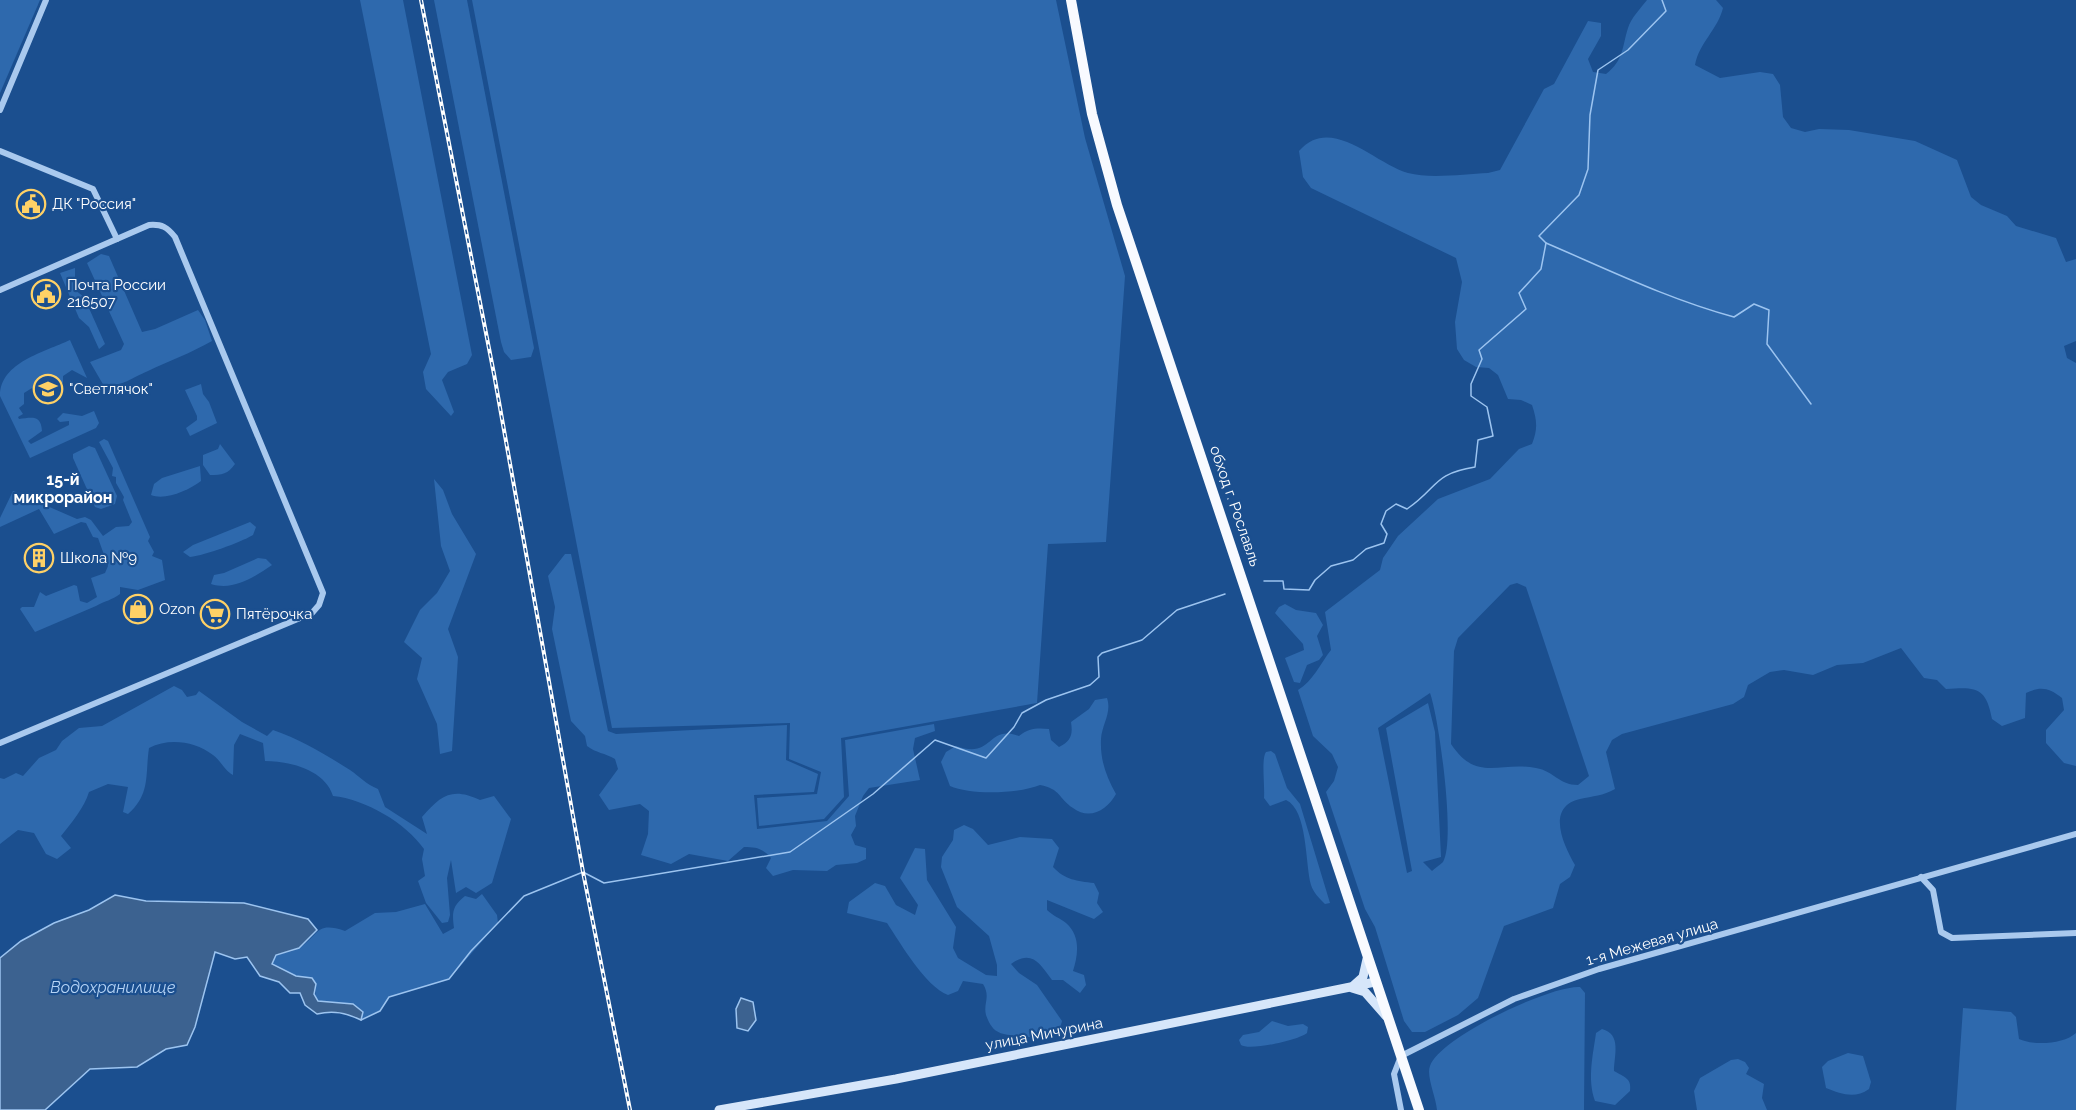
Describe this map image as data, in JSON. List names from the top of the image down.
{
  "streets": {
    "highway": ["обход г. Рославль"],
    "main road": ["улица Мичурина"],
    "street": ["1-я Межевая улица"]
  },
  "crossings": [
    ["обход г. Рославль", "1-я Межевая улица"],
    ["обход г. Рославль", "улица Мичурина"]
  ],
  "districts": ["15-й микрорайон"],
  "water": ["Водохранилище"],
  "places": {
    "public building": ["ДК \"Россия\"", "Почта России 216507"],
    "school or university": ["\"Светлячок\""],
    "building": ["Школа №9"],
    "shop": ["Ozon"],
    "supermarket": ["Пятёрочка"]
  }
}
